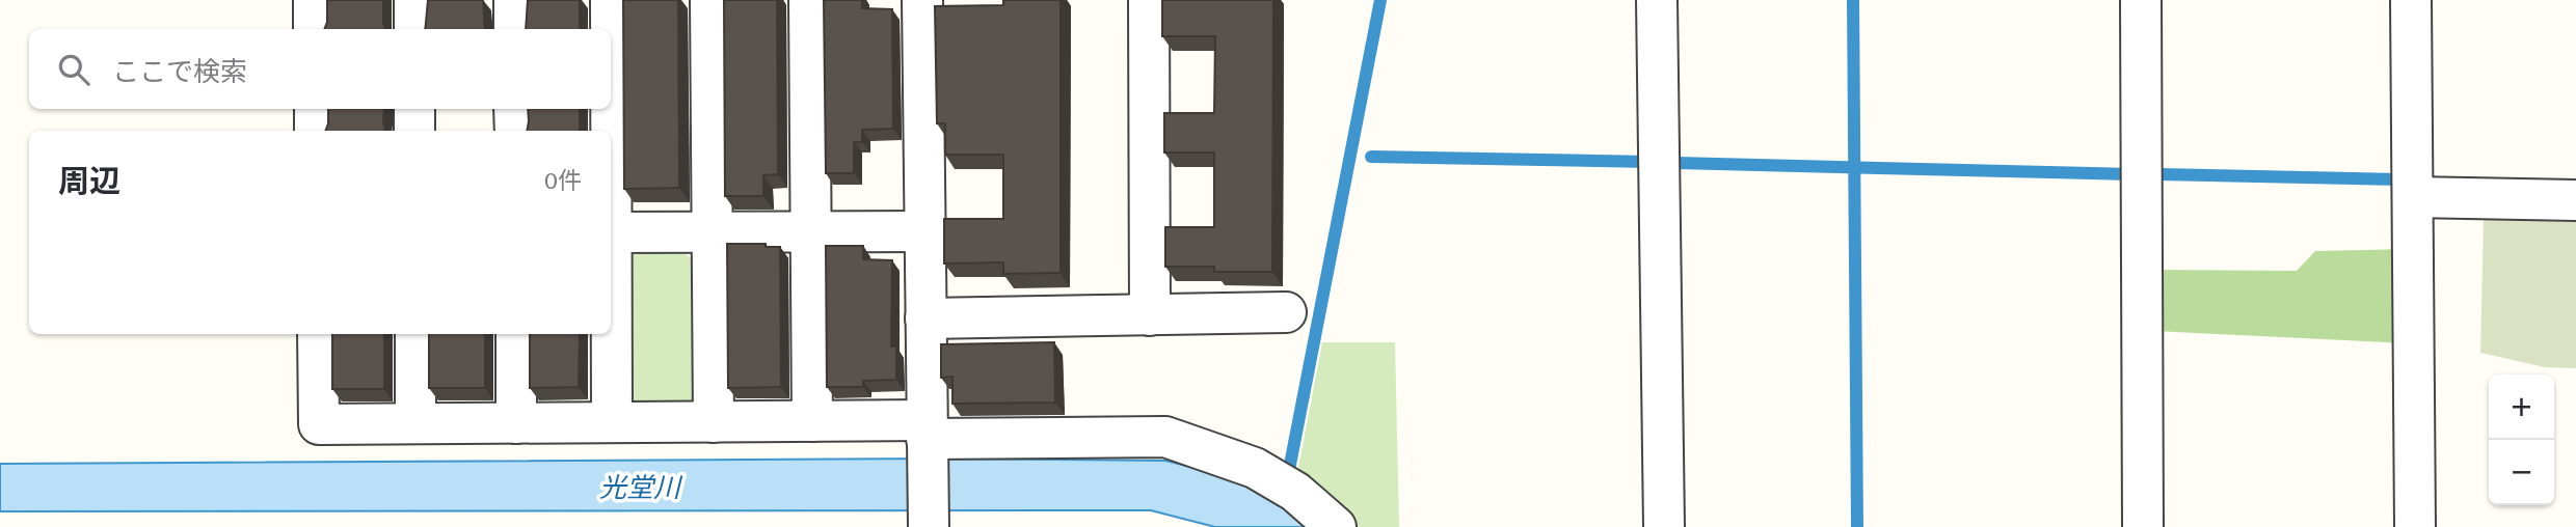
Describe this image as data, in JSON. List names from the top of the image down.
{
  "water": ["光堂川"],
  "page": {
    "search": "ここで検索",
    "heading": ["周辺", "0件"],
    "map_buttons": ["+", "−"]
  }
}
